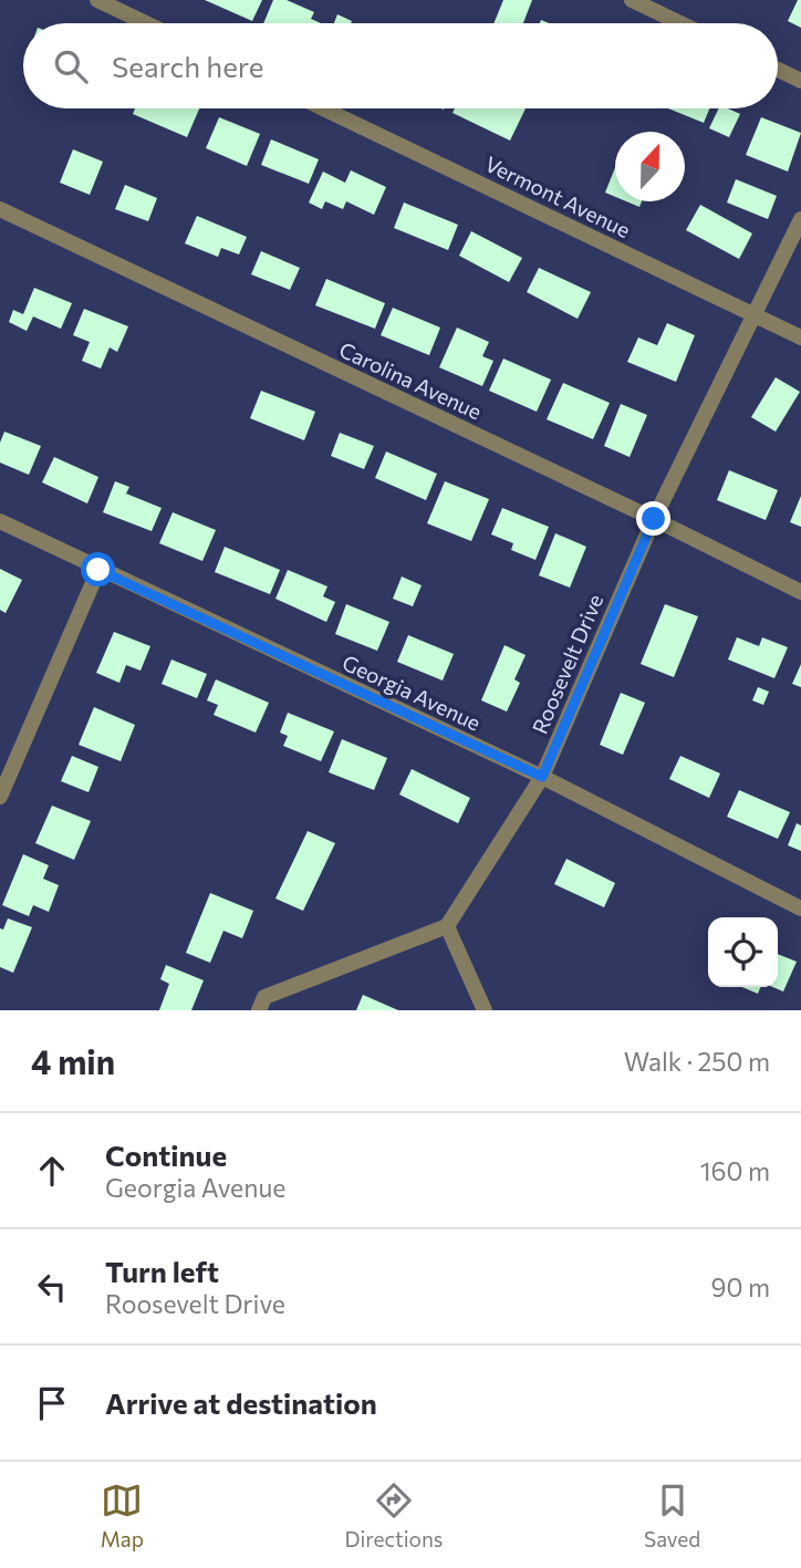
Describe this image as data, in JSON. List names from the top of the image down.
{
  "streets": {
    "street": [
      "Vermont Avenue",
      "Carolina Avenue",
      "Roosevelt Drive",
      "Georgia Avenue"
    ]
  },
  "crossings": [
    ["Vermont Avenue", "Roosevelt Drive"],
    ["Carolina Avenue", "Roosevelt Drive"],
    ["Roosevelt Drive", "Georgia Avenue"]
  ],
  "north": "top",
  "page": {
    "search": "Search here",
    "heading": ["4 min", "Walk · 250 m"],
    "list": [
      ["Continue", "Georgia Avenue", "160 m"],
      ["Turn left", "Roosevelt Drive", "90 m"],
      "Arrive at destination"
    ],
    "nav": ["Map", "Directions", "Saved"]
  }
}
